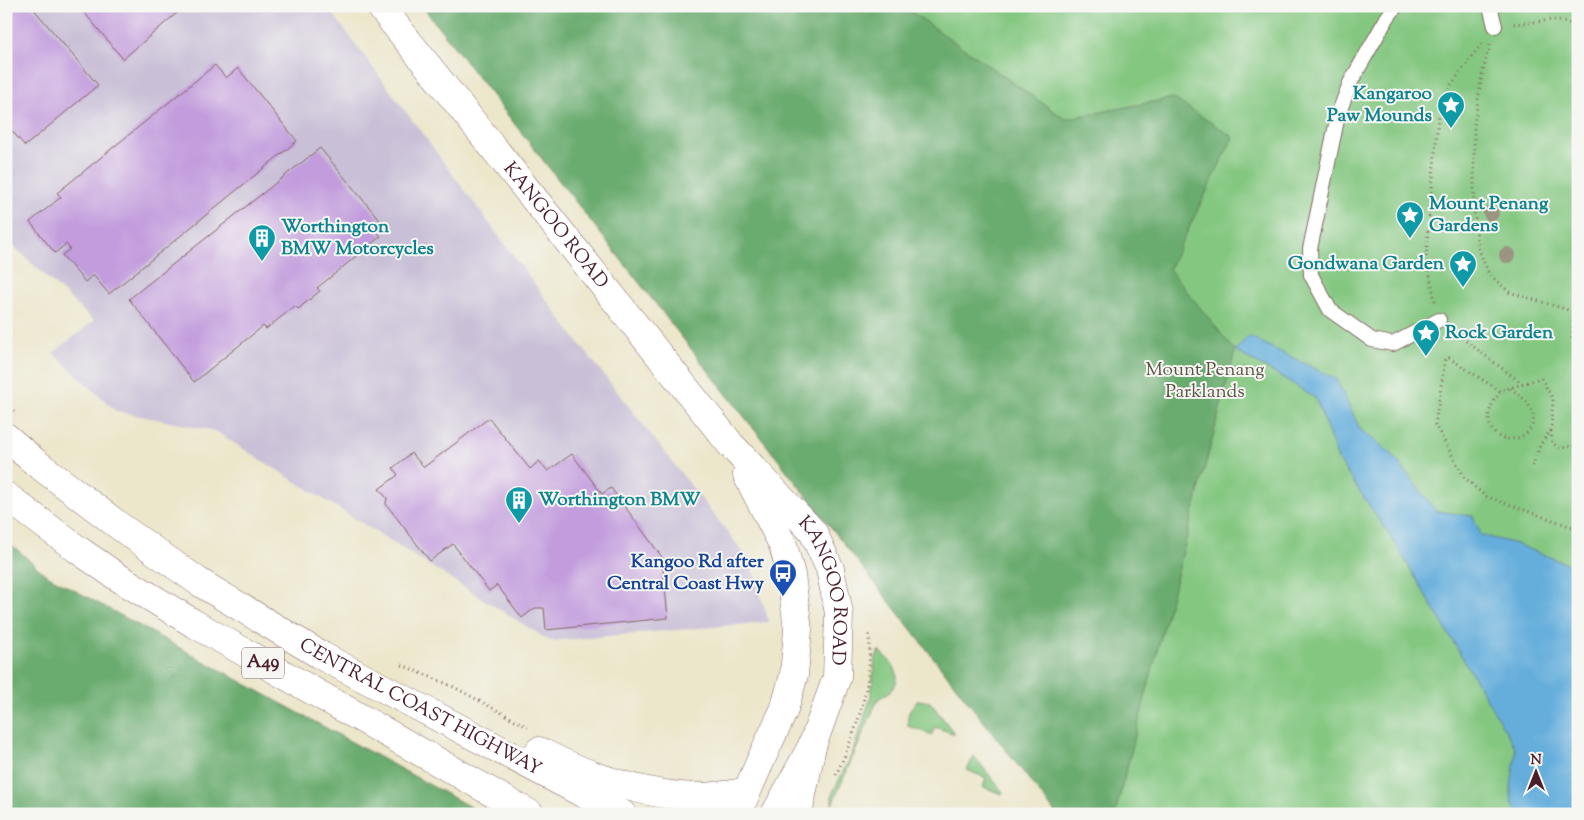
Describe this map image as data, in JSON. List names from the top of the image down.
{
  "streets": {
    "main road": ["KANGOO ROAD", "A49", "CENTRAL COAST HIGHWAY"]
  },
  "parks": ["Mount Penang Parklands"],
  "places": {
    "place": [
      "Kangaroo Paw Mounds",
      "Mount Penang Gardens",
      "Gondwana Garden",
      "Rock Garden"
    ],
    "building": ["Worthington BMW Motorcycles", "Worthington BMW"],
    "bus stop": ["Kangoo Rd after Central Coast Hwy"]
  },
  "north": "top"
}
